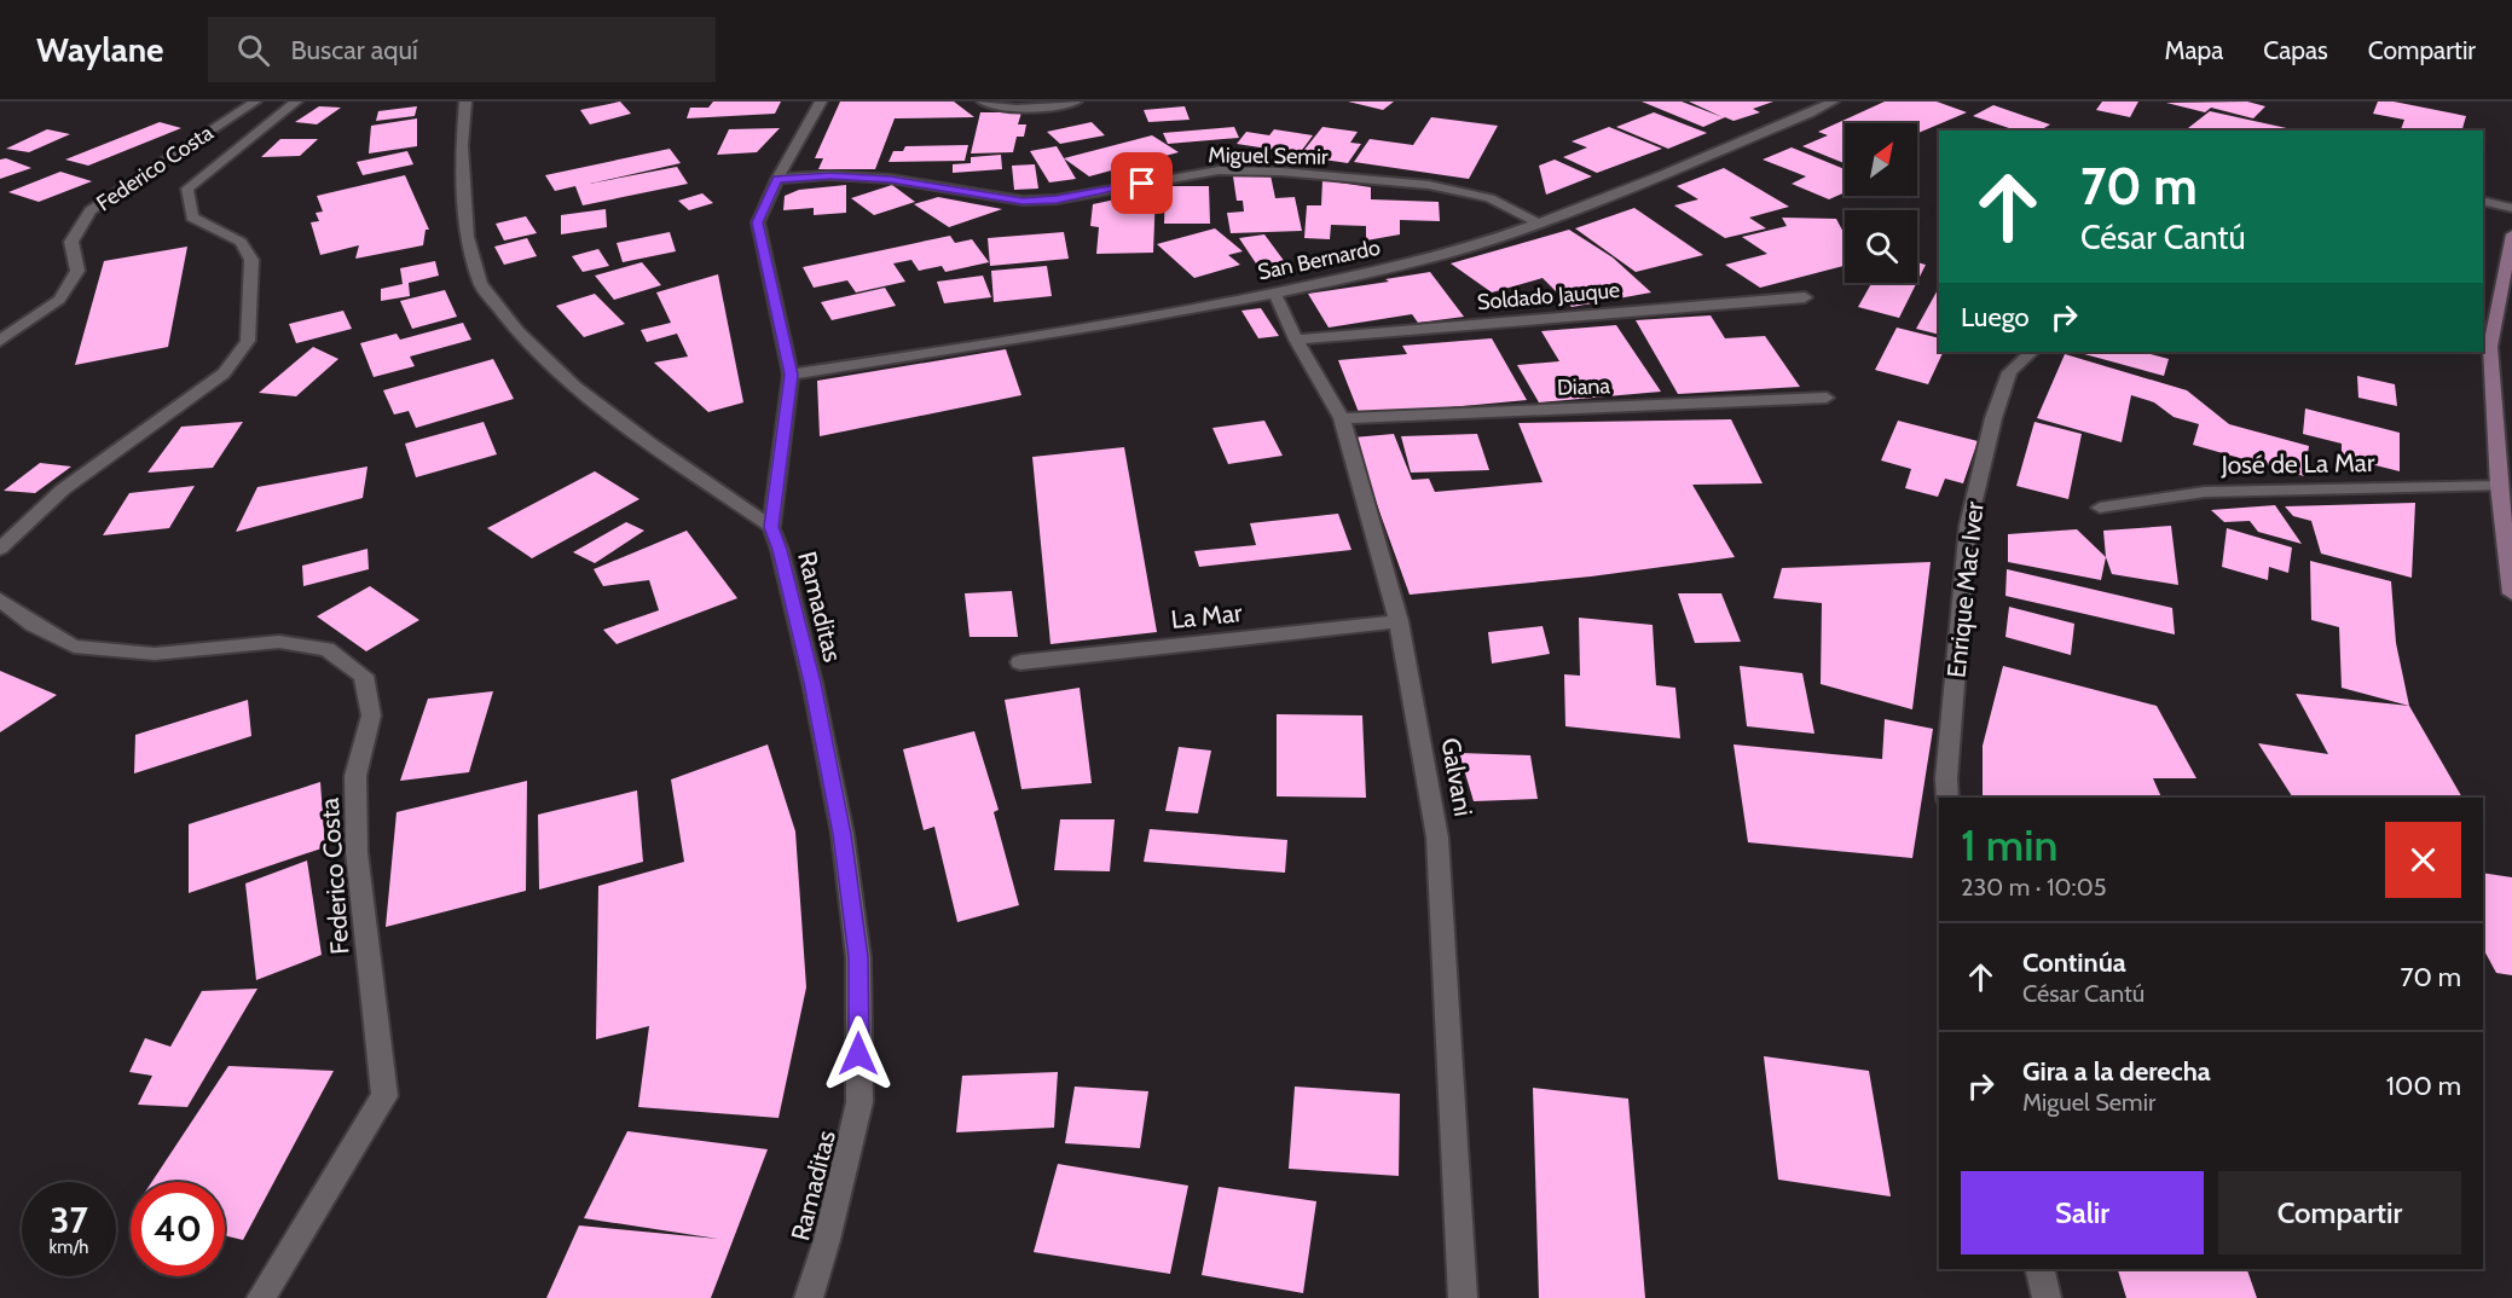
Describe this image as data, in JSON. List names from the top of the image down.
{
  "streets": {
    "street": [
      "Miguel Semir",
      "Federico Costa",
      "San Bernardo",
      "Soldado Jauque",
      "Diana",
      "José de La Mar",
      "Enrique Mac Iver",
      "Ramaditas",
      "La Mar",
      "Galvani"
    ]
  },
  "crossings": [
    ["Miguel Semir", "San Bernardo"],
    ["San Bernardo", "Galvani"],
    ["Soldado Jauque", "Galvani"],
    ["Diana", "Galvani"],
    ["La Mar", "Galvani"]
  ],
  "north": "top right",
  "page": {
    "header": "Waylane",
    "search": "Buscar aquí",
    "nav": ["Mapa", "Capas", "Compartir"],
    "turn": ["70 m", "César Cantú"],
    "then": "Luego",
    "heading": ["1 min", "230 m · 10:05"],
    "list": [
      {
        "name": "Continúa",
        "note": "César Cantú",
        "value": "70 m"
      },
      {
        "name": "Gira a la derecha",
        "note": "Miguel Semir",
        "value": "100 m"
      }
    ],
    "buttons": ["Salir", "Compartir"],
    "speed": "37 km/h",
    "limit": "40"
  }
}
